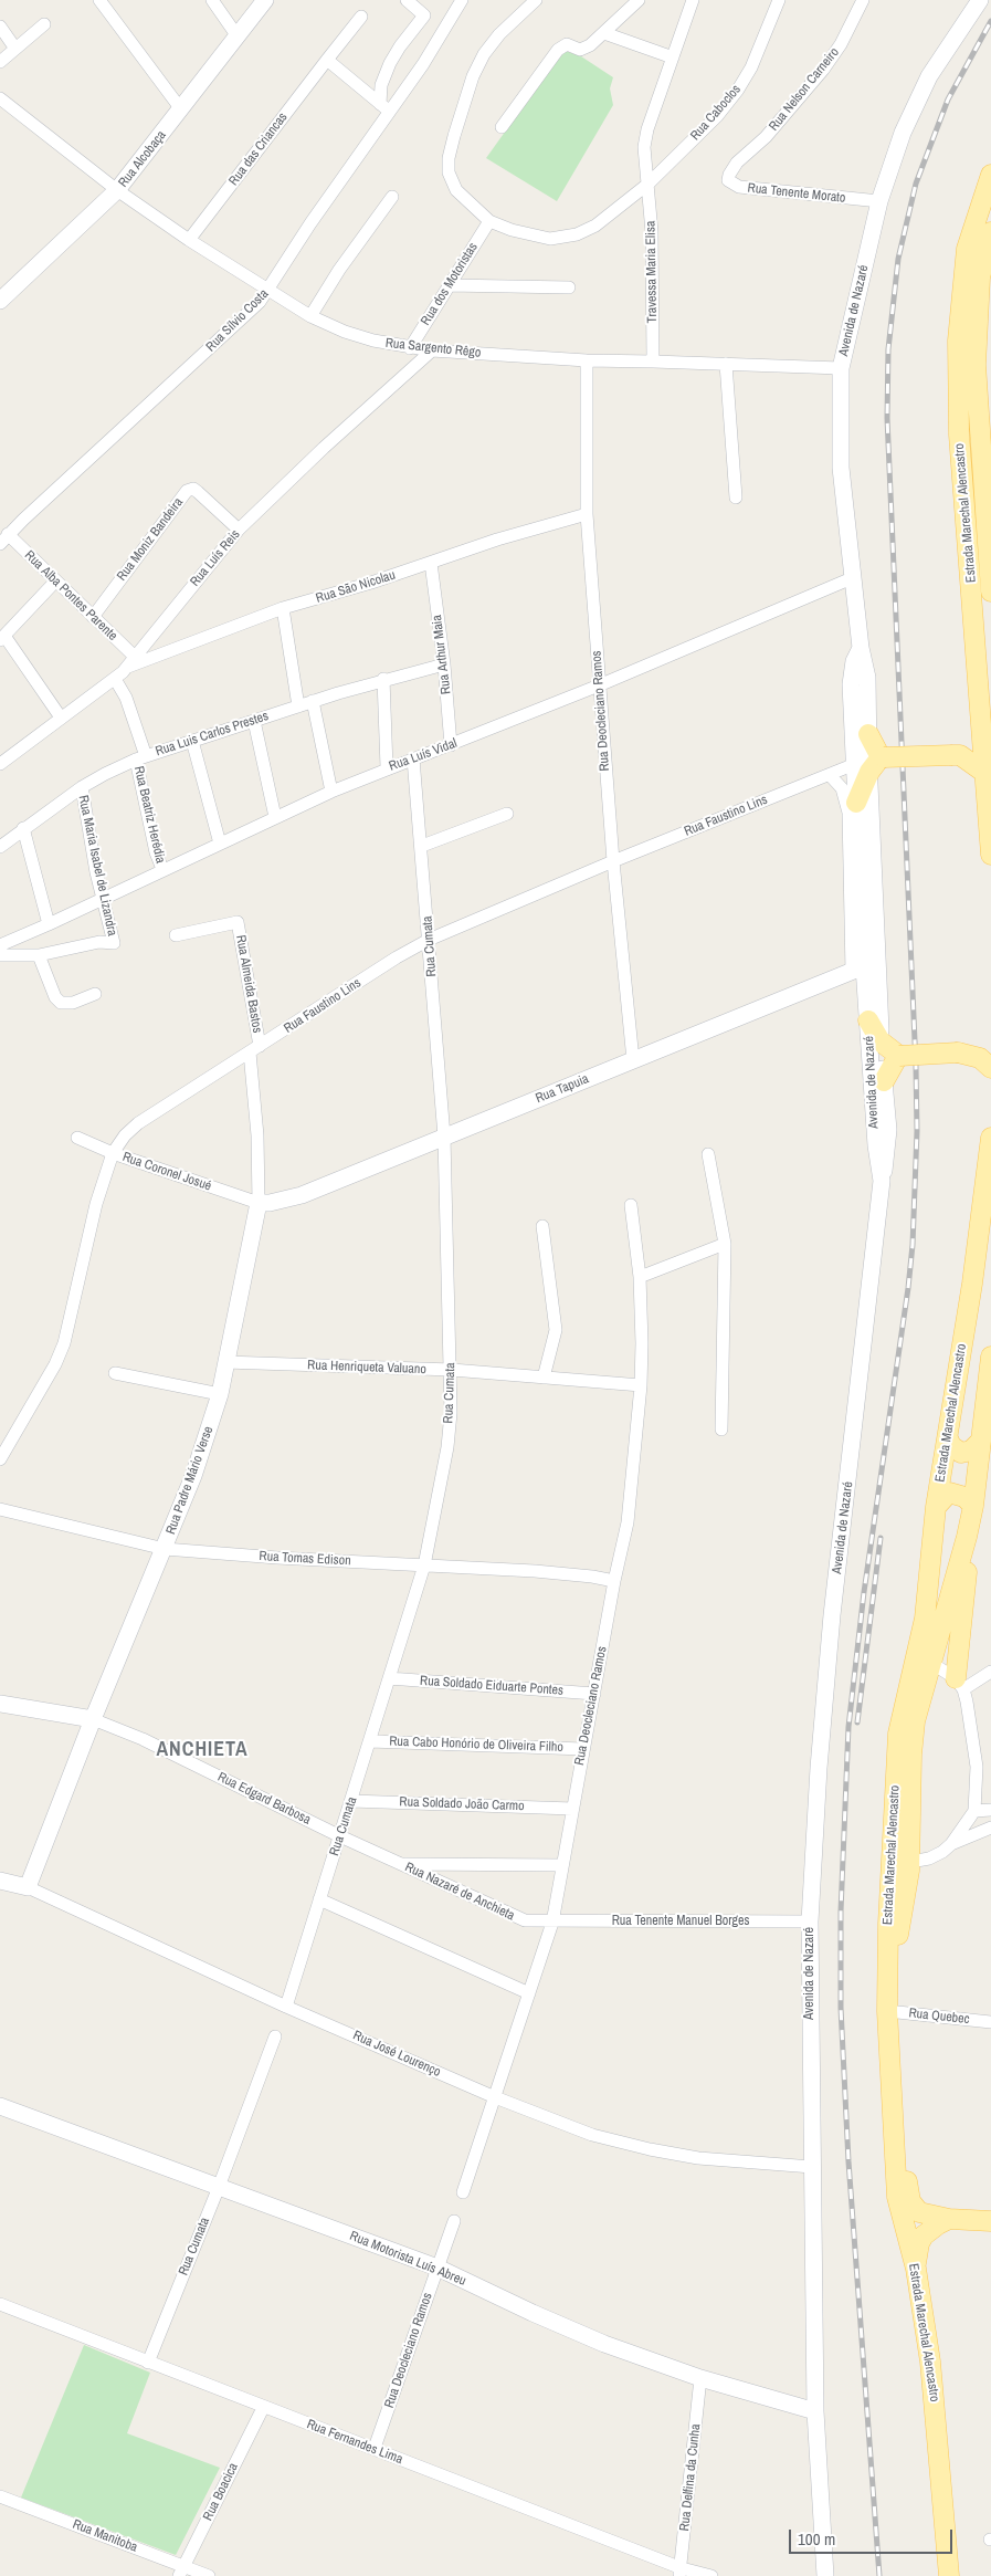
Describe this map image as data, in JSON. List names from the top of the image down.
{
  "streets": {
    "main road": [
      "Rua Alcobaça",
      "Avenida de Nazaré",
      "Estrada Marechal Alencastro",
      "Rua Tapuia",
      "Rua Padre Mário Verse",
      "Rua Edgard Barbosa",
      "Rua José Lourenço",
      "Rua Motorista Luís Abreu"
    ],
    "street": [
      "Rua Nelson Carneiro",
      "Rua Caboclos",
      "Rua das Criancas",
      "Rua Tenente Morato",
      "Travessa Maria Elisa",
      "Rua dos Motoristas",
      "Rua Sílvio Costa",
      "Rua Sargento Rêgo",
      "Rua Moniz Bandeira",
      "Rua Luís Reis",
      "Rua São Nicolau",
      "Rua Alba Pontes Parente",
      "Rua Arthur Maia",
      "Rua Deocleciano Ramos",
      "Rua Luis Carlos Prestes",
      "Rua Luís Vidal",
      "Rua Beatriz Herédia",
      "Rua Faustino Lins",
      "Rua Maria Isabel de Lizandra",
      "Rua Cumata",
      "Rua Almeida Bastos",
      "Rua Coronel Josué",
      "Rua Henriqueta Valuano",
      "Rua Tomas Edison",
      "Rua Soldado Eiduarte Pontes",
      "Rua Cabo Honório de Oliveira Filho",
      "Rua Soldado João Carmo",
      "Rua Nazaré de Anchieta",
      "Rua Tenente Manuel Borges",
      "Rua Quebec",
      "Rua Fernandes Lima",
      "Rua Delfina da Cunha",
      "Rua Boacica",
      "Rua Manitoba"
    ]
  },
  "crossings": [
    ["Rua Nelson Carneiro", "Rua Tenente Morato"],
    ["Rua Caboclos", "Travessa Maria Elisa"],
    ["Rua Caboclos", "Rua dos Motoristas"],
    ["Rua das Criancas", "Rua Sargento Rêgo"],
    ["Rua Alcobaça", "Rua Sargento Rêgo"],
    ["Rua Tenente Morato", "Avenida de Nazaré"],
    ["Travessa Maria Elisa", "Rua Sargento Rêgo"],
    ["Rua dos Motoristas", "Rua Sargento Rêgo"],
    ["Avenida de Nazaré", "Rua Sargento Rêgo"],
    ["Avenida de Nazaré", "Rua Luís Vidal"],
    ["Avenida de Nazaré", "Rua Faustino Lins"],
    ["Avenida de Nazaré", "Rua Tapuia"],
    ["Avenida de Nazaré", "Rua Tenente Manuel Borges"],
    ["Avenida de Nazaré", "Rua José Lourenço"],
    ["Avenida de Nazaré", "Rua Motorista Luís Abreu"],
    ["Rua Sílvio Costa", "Rua Sargento Rêgo"],
    ["Rua Sílvio Costa", "Rua Alba Pontes Parente"],
    ["Rua Sargento Rêgo", "Rua Luís Reis"],
    ["Rua Sargento Rêgo", "Rua Deocleciano Ramos"],
    ["Estrada Marechal Alencastro", "Rua Quebec"],
    ["Rua Moniz Bandeira", "Rua Luís Reis"],
    ["Rua Moniz Bandeira", "Rua Alba Pontes Parente"],
    ["Rua Luís Reis", "Rua São Nicolau"],
    ["Rua Luís Reis", "Rua Alba Pontes Parente"],
    ["Rua Luís Reis", "Rua Beatriz Herédia"],
    ["Rua São Nicolau", "Rua Alba Pontes Parente"],
    ["Rua São Nicolau", "Rua Arthur Maia"],
    ["Rua São Nicolau", "Rua Deocleciano Ramos"],
    ["Rua Arthur Maia", "Rua Luis Carlos Prestes"],
    ["Rua Arthur Maia", "Rua Luís Vidal"],
    ["Rua Deocleciano Ramos", "Rua Luís Vidal"],
    ["Rua Deocleciano Ramos", "Rua Faustino Lins"],
    ["Rua Deocleciano Ramos", "Rua Tapuia"],
    ["Rua Deocleciano Ramos", "Rua Henriqueta Valuano"],
    ["Rua Deocleciano Ramos", "Rua Tomas Edison"],
    ["Rua Deocleciano Ramos", "Rua Soldado Eiduarte Pontes"],
    ["Rua Deocleciano Ramos", "Rua Cabo Honório de Oliveira Filho"],
    ["Rua Deocleciano Ramos", "Rua Soldado João Carmo"],
    ["Rua Deocleciano Ramos", "Rua Nazaré de Anchieta"],
    ["Rua Deocleciano Ramos", "Rua Tenente Manuel Borges"],
    ["Rua Deocleciano Ramos", "Rua José Lourenço"],
    ["Rua Deocleciano Ramos", "Rua Motorista Luís Abreu"],
    ["Rua Deocleciano Ramos", "Rua Fernandes Lima"],
    ["Rua Luis Carlos Prestes", "Rua Beatriz Herédia"],
    ["Rua Luis Carlos Prestes", "Rua Maria Isabel de Lizandra"],
    ["Rua Luís Vidal", "Rua Beatriz Herédia"],
    ["Rua Luís Vidal", "Rua Maria Isabel de Lizandra"],
    ["Rua Luís Vidal", "Rua Cumata"],
    ["Rua Faustino Lins", "Rua Cumata"],
    ["Rua Faustino Lins", "Rua Almeida Bastos"],
    ["Rua Faustino Lins", "Rua Coronel Josué"],
    ["Rua Faustino Lins", "Rua Padre Mário Verse"],
    ["Rua Cumata", "Rua Tapuia"],
    ["Rua Cumata", "Rua Henriqueta Valuano"],
    ["Rua Cumata", "Rua Tomas Edison"],
    ["Rua Cumata", "Rua Soldado Eiduarte Pontes"],
    ["Rua Cumata", "Rua Cabo Honório de Oliveira Filho"],
    ["Rua Cumata", "Rua Edgard Barbosa"],
    ["Rua Cumata", "Rua Soldado João Carmo"],
    ["Rua Cumata", "Rua José Lourenço"],
    ["Rua Cumata", "Rua Motorista Luís Abreu"],
    ["Rua Cumata", "Rua Fernandes Lima"],
    ["Rua Almeida Bastos", "Rua Padre Mário Verse"],
    ["Rua Tapuia", "Rua Coronel Josué"],
    ["Rua Tapuia", "Rua Padre Mário Verse"],
    ["Rua Coronel Josué", "Rua Padre Mário Verse"],
    ["Rua Henriqueta Valuano", "Rua Padre Mário Verse"],
    ["Rua Padre Mário Verse", "Rua Tomas Edison"],
    ["Rua Padre Mário Verse", "Rua Edgard Barbosa"],
    ["Rua Padre Mário Verse", "Rua José Lourenço"],
    ["Rua Edgard Barbosa", "Rua Nazaré de Anchieta"],
    ["Rua Nazaré de Anchieta", "Rua Tenente Manuel Borges"],
    ["Rua Motorista Luís Abreu", "Rua Delfina da Cunha"],
    ["Rua Fernandes Lima", "Rua Delfina da Cunha"],
    ["Rua Fernandes Lima", "Rua Boacica"],
    ["Rua Boacica", "Rua Manitoba"]
  ],
  "districts": ["ANCHIETA"],
  "scale_bar": "100 m"
}
